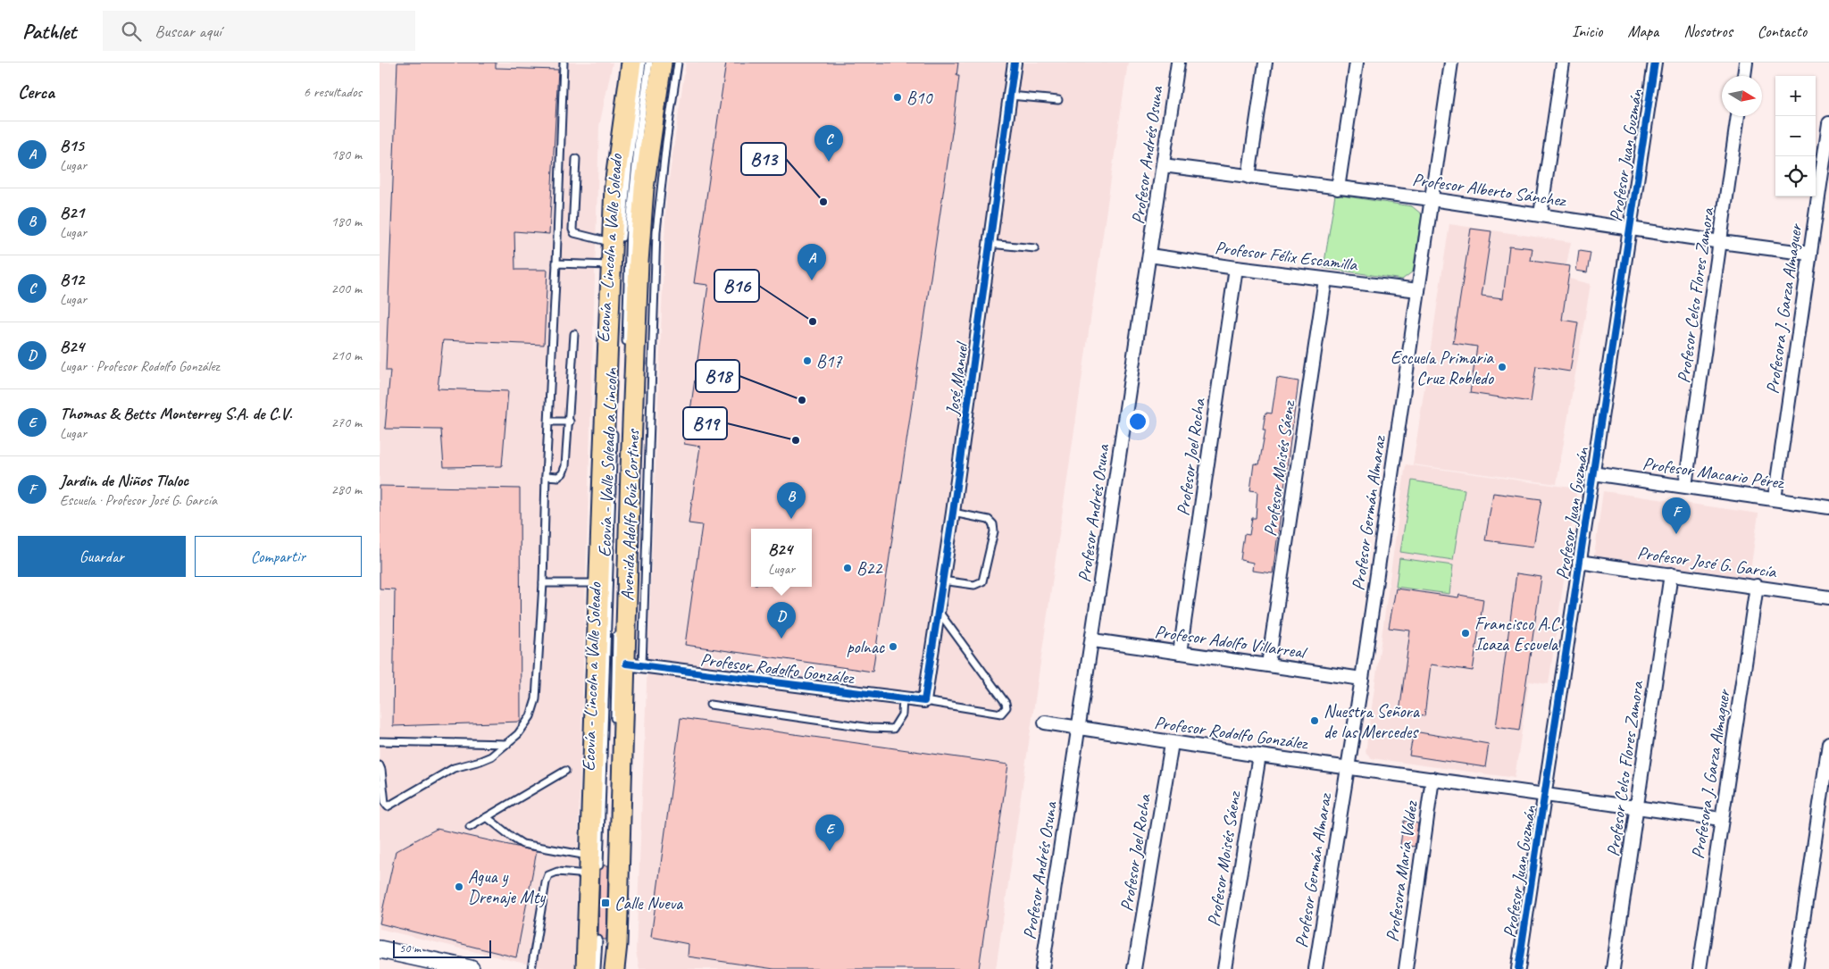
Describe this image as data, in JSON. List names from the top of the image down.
{
  "streets": {
    "main road": ["Avenida Adolfo Ruíz Cortines"],
    "street": [
      "Profesor Andrés Osuna",
      "Profesor Juan Guzmán",
      "Profesor Alberto Sánchez",
      "Profesor Félix Escamilla",
      "Profesor Celso Flores Zamora",
      "Profesora J. Garza Almaguer",
      "José Manuel",
      "Profesor Joel Rocha",
      "Profesor Moisés Sáenz",
      "Profesor Macario Pérez",
      "Profesor Germán Almaraz",
      "Profesor José G. García",
      "Profesor Adolfo Villarreal",
      "Profesor Rodolfo González",
      "Profesora María Valdez"
    ],
    "lane": ["Ecovía - Lincoln a Valle Soleado", "Ecovía - Valle Soleado a Lincoln"]
  },
  "crossings": [
    ["Profesor Andrés Osuna", "Profesor Alberto Sánchez"],
    ["Profesor Andrés Osuna", "Profesor Félix Escamilla"],
    ["Profesor Andrés Osuna", "Profesor Adolfo Villarreal"],
    ["Profesor Andrés Osuna", "Profesor Rodolfo González"],
    ["Profesor Juan Guzmán", "Profesor Alberto Sánchez"],
    ["Profesor Juan Guzmán", "Profesor Macario Pérez"],
    ["Profesor Juan Guzmán", "Profesor José G. García"],
    ["Profesor Juan Guzmán", "Profesor Rodolfo González"],
    ["Profesor Alberto Sánchez", "Profesor Celso Flores Zamora"],
    ["Profesor Alberto Sánchez", "Profesora J. Garza Almaguer"],
    ["Profesor Alberto Sánchez", "Profesor Germán Almaraz"],
    ["Ecovía - Lincoln a Valle Soleado", "Avenida Adolfo Ruíz Cortines"],
    ["Profesor Félix Escamilla", "Profesor Joel Rocha"],
    ["Profesor Félix Escamilla", "Profesor Moisés Sáenz"],
    ["Profesor Félix Escamilla", "Profesor Germán Almaraz"],
    ["Profesor Celso Flores Zamora", "Profesor Macario Pérez"],
    ["Profesor Celso Flores Zamora", "Profesor José G. García"],
    ["Profesor Celso Flores Zamora", "Profesor Rodolfo González"],
    ["Profesora J. Garza Almaguer", "Profesor Macario Pérez"],
    ["Profesora J. Garza Almaguer", "Profesor José G. García"],
    ["Profesora J. Garza Almaguer", "Profesor Rodolfo González"],
    ["José Manuel", "Profesor Rodolfo González"],
    ["Profesor Joel Rocha", "Profesor Adolfo Villarreal"],
    ["Profesor Joel Rocha", "Profesor Rodolfo González"],
    ["Profesor Moisés Sáenz", "Profesor Adolfo Villarreal"],
    ["Profesor Moisés Sáenz", "Profesor Rodolfo González"],
    ["Profesor Germán Almaraz", "Profesor Adolfo Villarreal"],
    ["Profesor Germán Almaraz", "Profesor Rodolfo González"],
    ["Avenida Adolfo Ruíz Cortines", "Profesor Rodolfo González"],
    ["Profesor Rodolfo González", "Profesora María Valdez"]
  ],
  "places": {
    "other": [
      "B10",
      "B13",
      "B16",
      "B17",
      "Escuela Primaria Cruz Robledo",
      "B18",
      "B19",
      "B22",
      "Francisco A.C. Icaza Escuela",
      "polnac",
      "Nuestra Señora de las Mercedes",
      "Agua y Drenaje Mty"
    ],
    "transit": ["Calle Nueva"]
  },
  "scale_bar": "50 m",
  "north": "right",
  "page": {
    "header": "Pathlet",
    "search": "Buscar aquí",
    "nav": [
      "Inicio",
      "Mapa",
      "Nosotros",
      "Contacto"
    ],
    "heading": ["Cerca", "6 resultados"],
    "map_buttons": ["+", "−"],
    "list": [
      {
        "mark": "A",
        "name": "B15",
        "note": "Lugar",
        "value": "180 m"
      },
      {
        "mark": "B",
        "name": "B21",
        "note": "Lugar",
        "value": "180 m"
      },
      {
        "mark": "C",
        "name": "B12",
        "note": "Lugar",
        "value": "200 m"
      },
      {
        "mark": "D",
        "name": "B24",
        "note": "Lugar · Profesor Rodolfo González",
        "value": "210 m"
      },
      {
        "mark": "E",
        "name": "Thomas & Betts Monterrey S.A. de C.V.",
        "note": "Lugar",
        "value": "270 m"
      },
      {
        "mark": "F",
        "name": "Jardin de Niños Tlaloc",
        "note": "Escuela · Profesor José G. García",
        "value": "280 m"
      }
    ],
    "pins": [
      "C",
      "A",
      "B",
      "F",
      "D",
      "E"
    ],
    "buttons": ["Guardar", "Compartir"],
    "popup": ["B24", "Lugar"],
    "scale": "50 m"
  }
}
